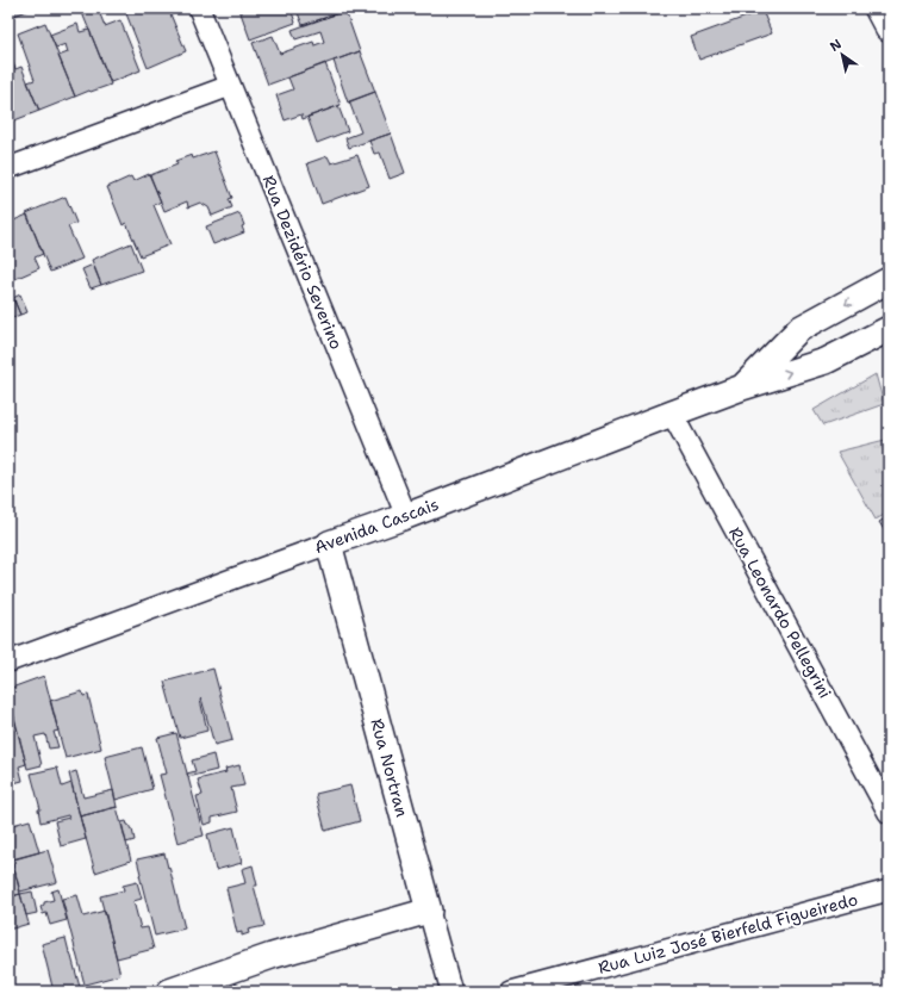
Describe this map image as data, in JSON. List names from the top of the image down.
{
  "streets": {
    "street": [
      "Rua Dezidério Severino",
      "Avenida Cascais",
      "Rua Leonardo Pellegrini",
      "Rua Nortran",
      "Rua Luiz José Bierfeld Figueiredo"
    ]
  },
  "crossings": [
    ["Rua Dezidério Severino", "Avenida Cascais"],
    ["Avenida Cascais", "Rua Leonardo Pellegrini"],
    ["Avenida Cascais", "Rua Nortran"]
  ],
  "north": "top left"
}
